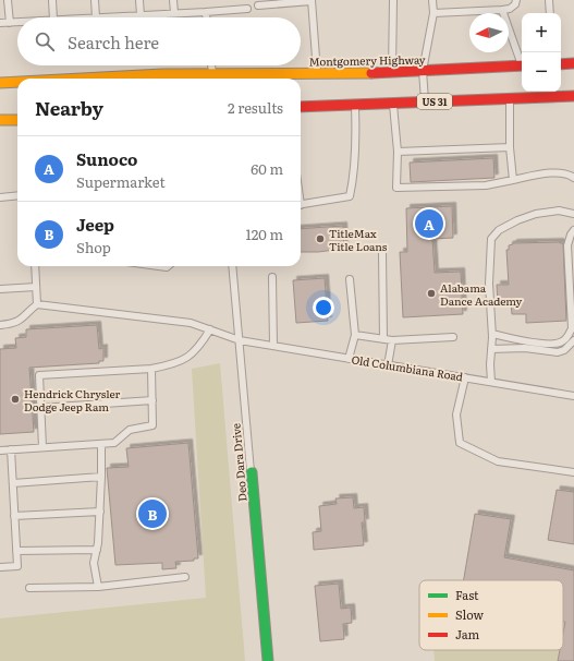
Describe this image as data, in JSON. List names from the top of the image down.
{
  "streets": {
    "main road": ["Montgomery Highway", "US 31", "Deo Dara Drive"],
    "lane": ["Old Columbiana Road"]
  },
  "crossings": [
    ["Old Columbiana Road", "Deo Dara Drive"]
  ],
  "places": ["TitleMax Title Loans", "Alabama Dance Academy", "Hendrick Chrysler Dodge Jeep Ram"],
  "legend": ["Fast", "Slow", "Jam"],
  "north": "left",
  "page": {
    "map_buttons": ["+", "−"],
    "search": "Search here",
    "heading": ["Nearby", "2 results"],
    "list": [
      {
        "mark": "A",
        "name": "Sunoco",
        "note": "Supermarket",
        "value": "60 m"
      },
      {
        "mark": "B",
        "name": "Jeep",
        "note": "Shop",
        "value": "120 m"
      }
    ],
    "pins": ["A", "B"]
  }
}
